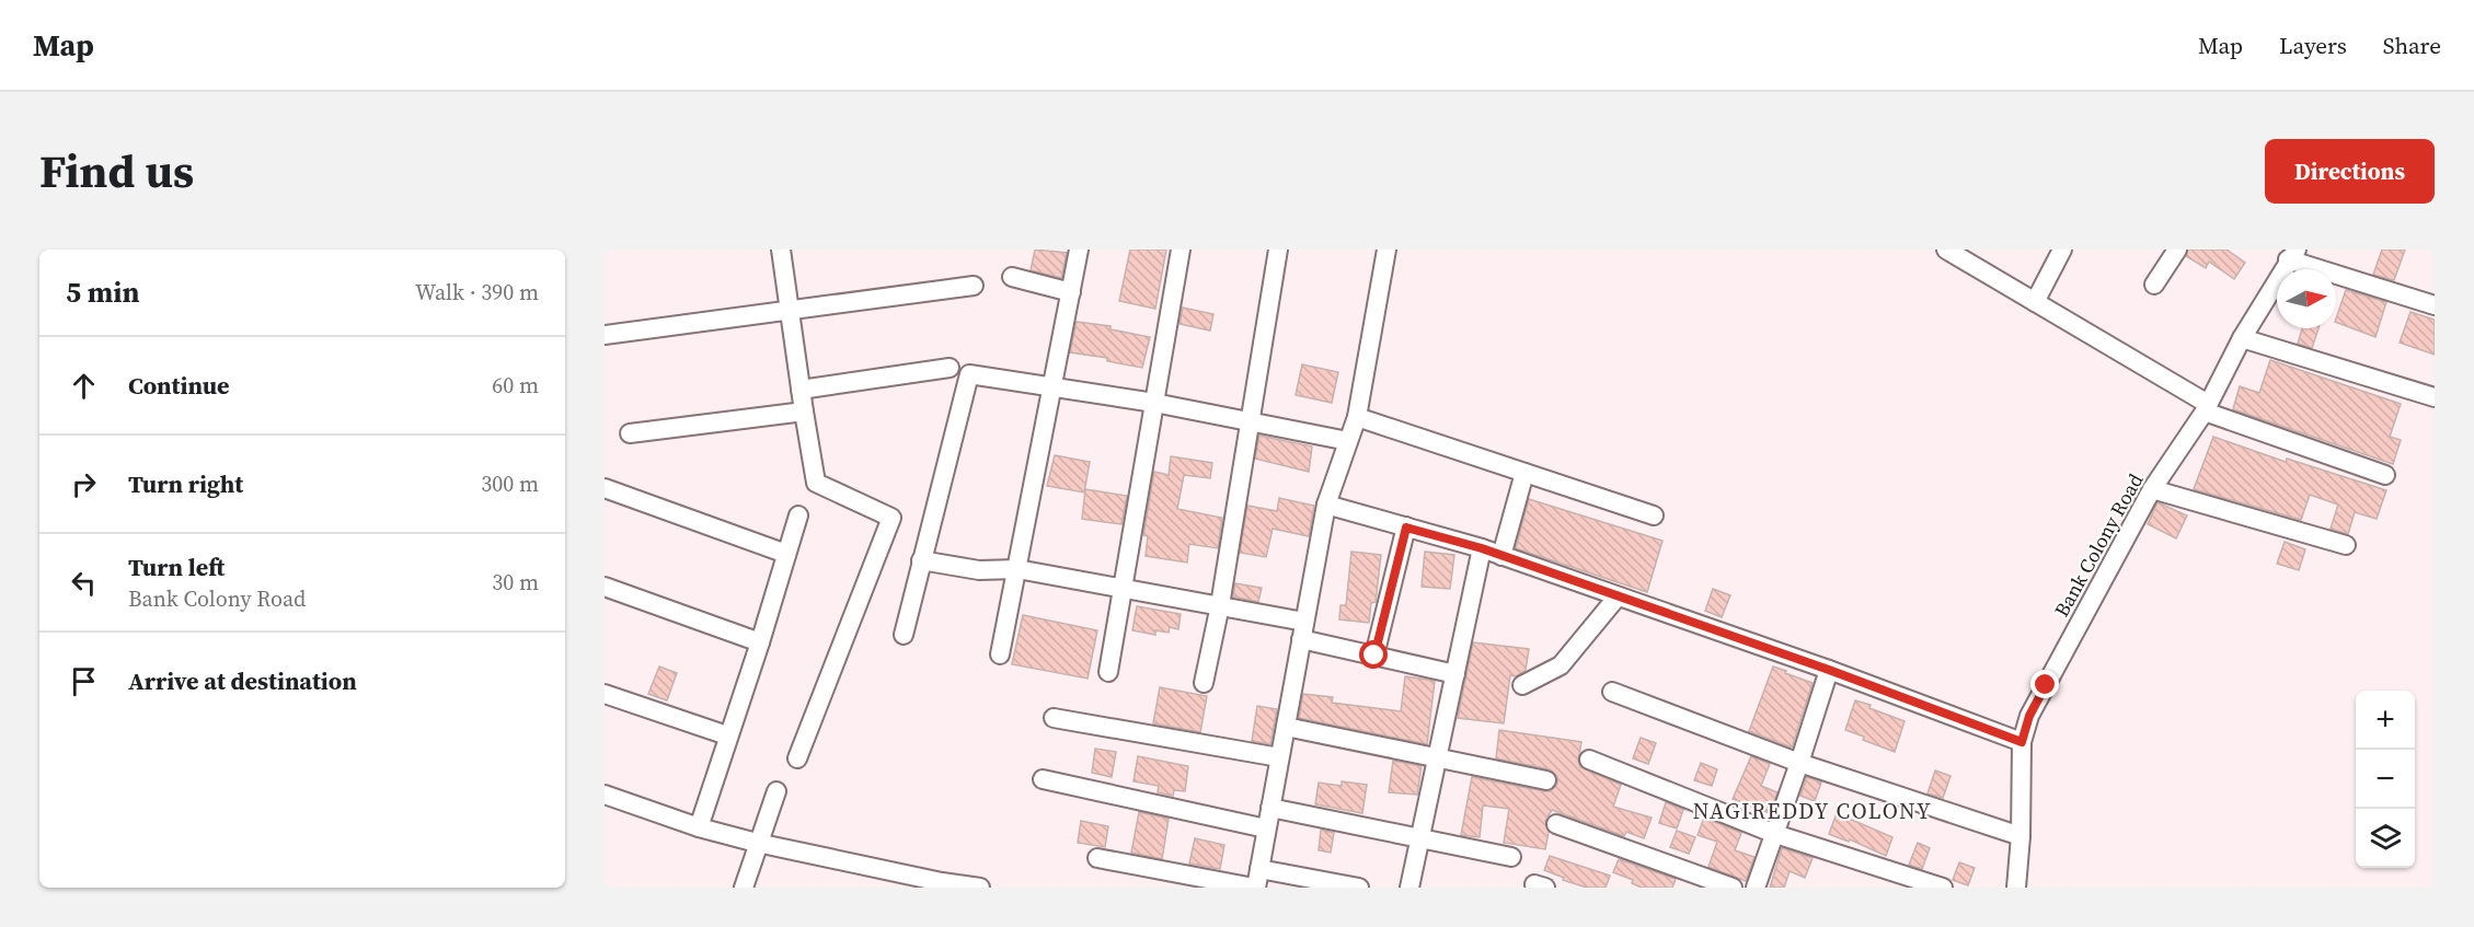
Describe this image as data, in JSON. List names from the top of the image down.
{
  "streets": {
    "street": ["Bank Colony Road"]
  },
  "districts": ["NAGIREDDY COLONY"],
  "north": "right",
  "page": {
    "header": "Map",
    "nav": ["Map", "Layers", "Share"],
    "title": "Find us",
    "buttons": "Directions",
    "heading": ["5 min", "Walk · 390 m"],
    "list": [
      ["Continue", "60 m"],
      ["Turn right", "300 m"],
      ["Turn left", "Bank Colony Road", "30 m"],
      "Arrive at destination"
    ],
    "map_buttons": ["+", "−"]
  }
}
